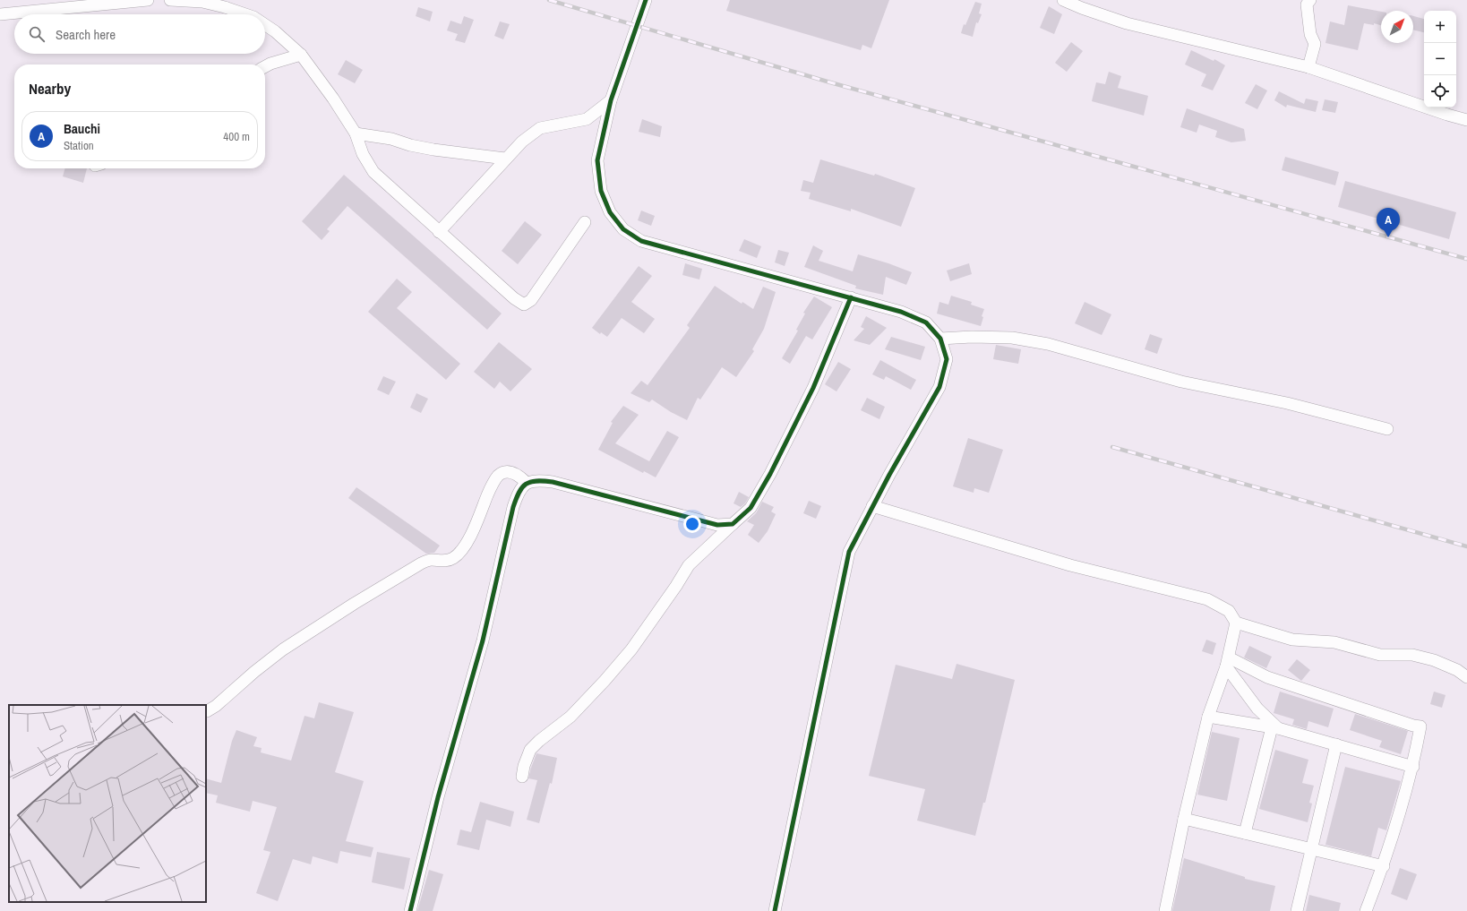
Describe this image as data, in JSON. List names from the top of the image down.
{
  "north": "top right",
  "page": {
    "map_buttons": ["+", "−"],
    "search": "Search here",
    "heading": "Nearby",
    "list": [
      {
        "mark": "A",
        "name": "Bauchi",
        "note": "Station",
        "value": "400 m"
      }
    ],
    "pins": "A"
  }
}
